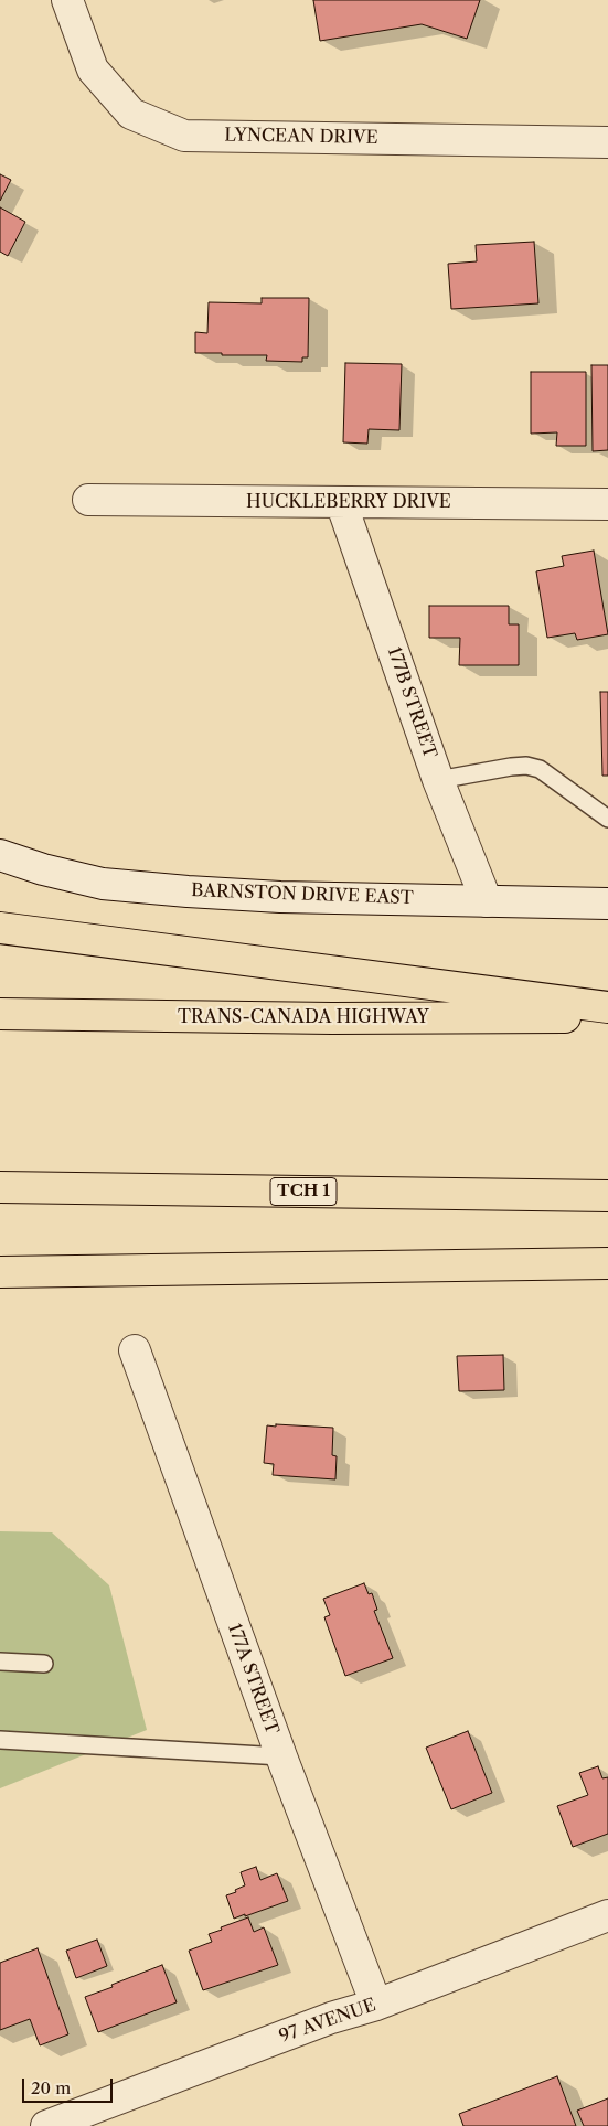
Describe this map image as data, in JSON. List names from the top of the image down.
{
  "streets": {
    "highway": ["TRANS-CANADA HIGHWAY", "TCH 1"],
    "street": [
      "LYNCEAN DRIVE",
      "HUCKLEBERRY DRIVE",
      "177B STREET",
      "BARNSTON DRIVE EAST",
      "177A STREET",
      "97 AVENUE"
    ]
  },
  "crossings": [
    ["HUCKLEBERRY DRIVE", "177B STREET"],
    ["177B STREET", "BARNSTON DRIVE EAST"],
    ["177A STREET", "97 AVENUE"]
  ],
  "scale_bar": "20 m"
}
